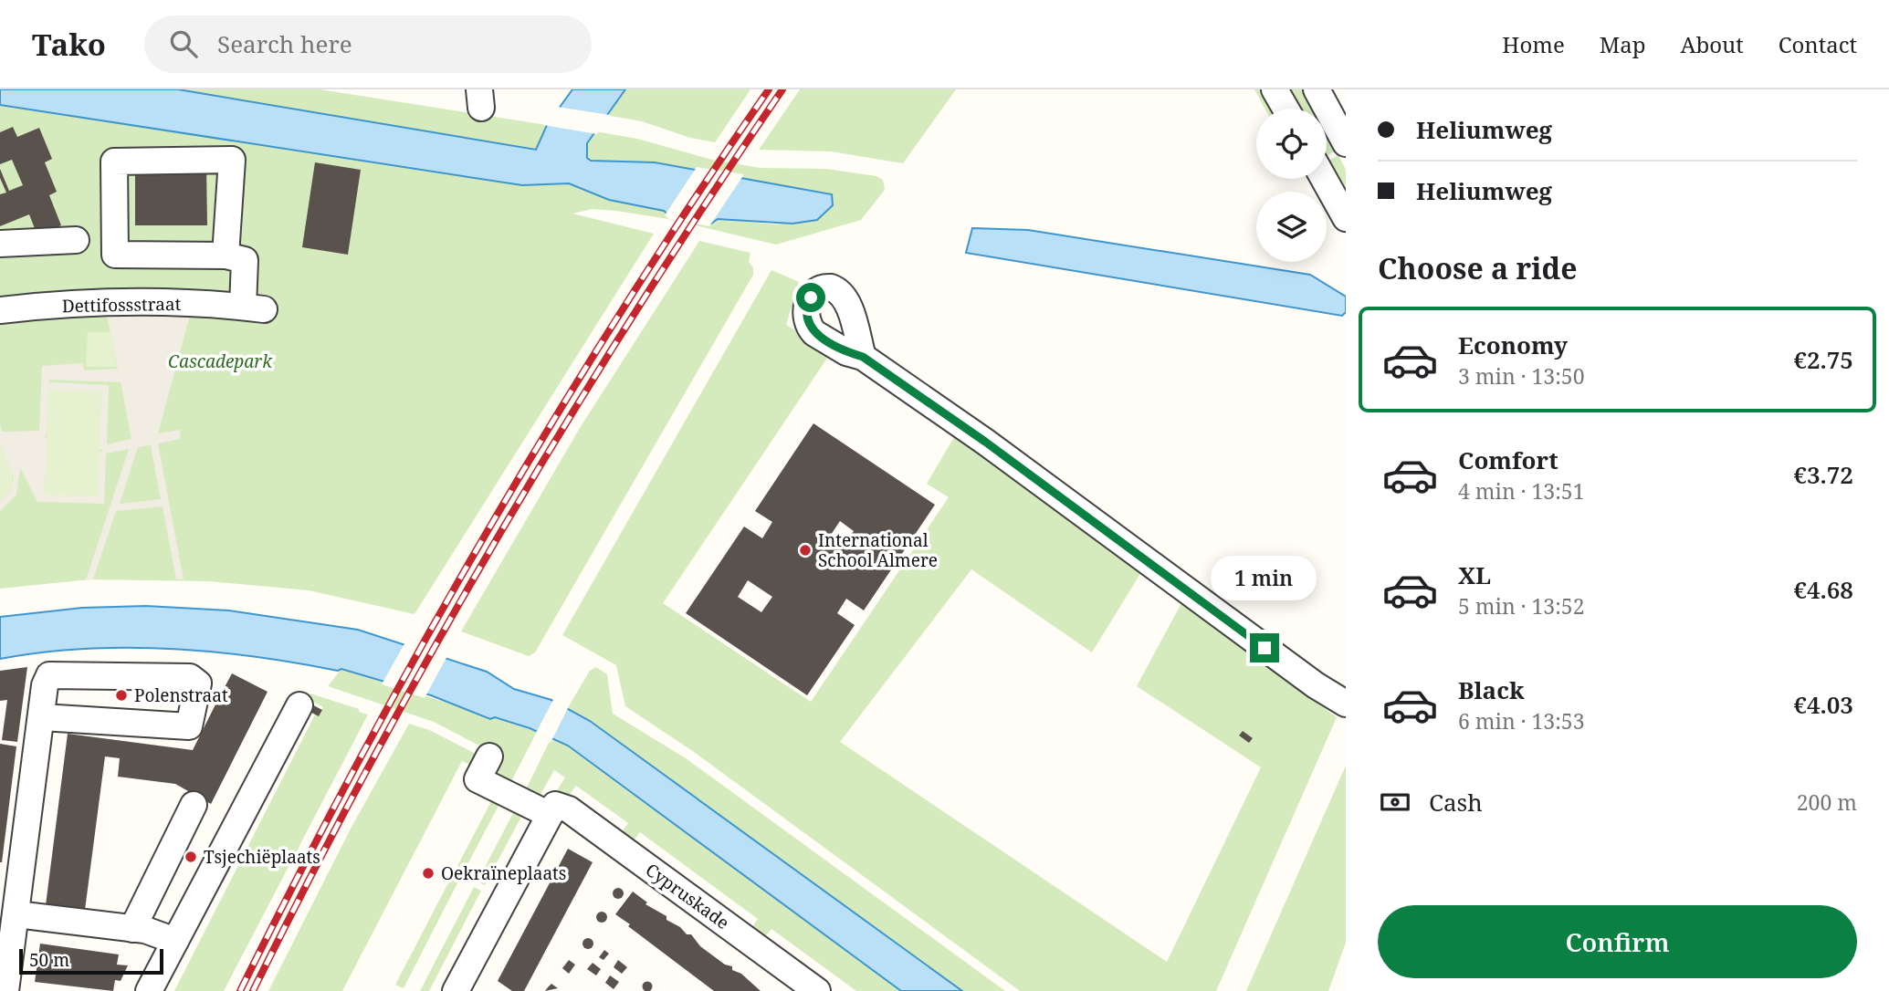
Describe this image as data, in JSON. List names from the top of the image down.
{
  "streets": {
    "street": ["Dettifossstraat", "Cypruskade"]
  },
  "parks": ["Cascadepark"],
  "places": [
    "International School Almere",
    "Polenstraat",
    "Tsjechiëplaats",
    "Oekraïneplaats"
  ],
  "scale_bar": "50 m",
  "page": {
    "header": "Tako",
    "search": "Search here",
    "nav": [
      "Home",
      "Map",
      "About",
      "Contact"
    ],
    "banner": ["Heliumweg", "Heliumweg"],
    "heading": "Choose a ride",
    "list": [
      {
        "name": "Economy",
        "note": "3 min · 13:50",
        "value": "€2.75"
      },
      {
        "name": "Comfort",
        "note": "4 min · 13:51",
        "value": "€3.72"
      },
      {
        "name": "XL",
        "note": "5 min · 13:52",
        "value": "€4.68"
      },
      {
        "name": "Black",
        "note": "6 min · 13:53",
        "value": "€4.03"
      }
    ],
    "bubble": "1 min",
    "pay": ["Cash", "200 m"],
    "buttons": "Confirm",
    "scale": "50 m"
  }
}
